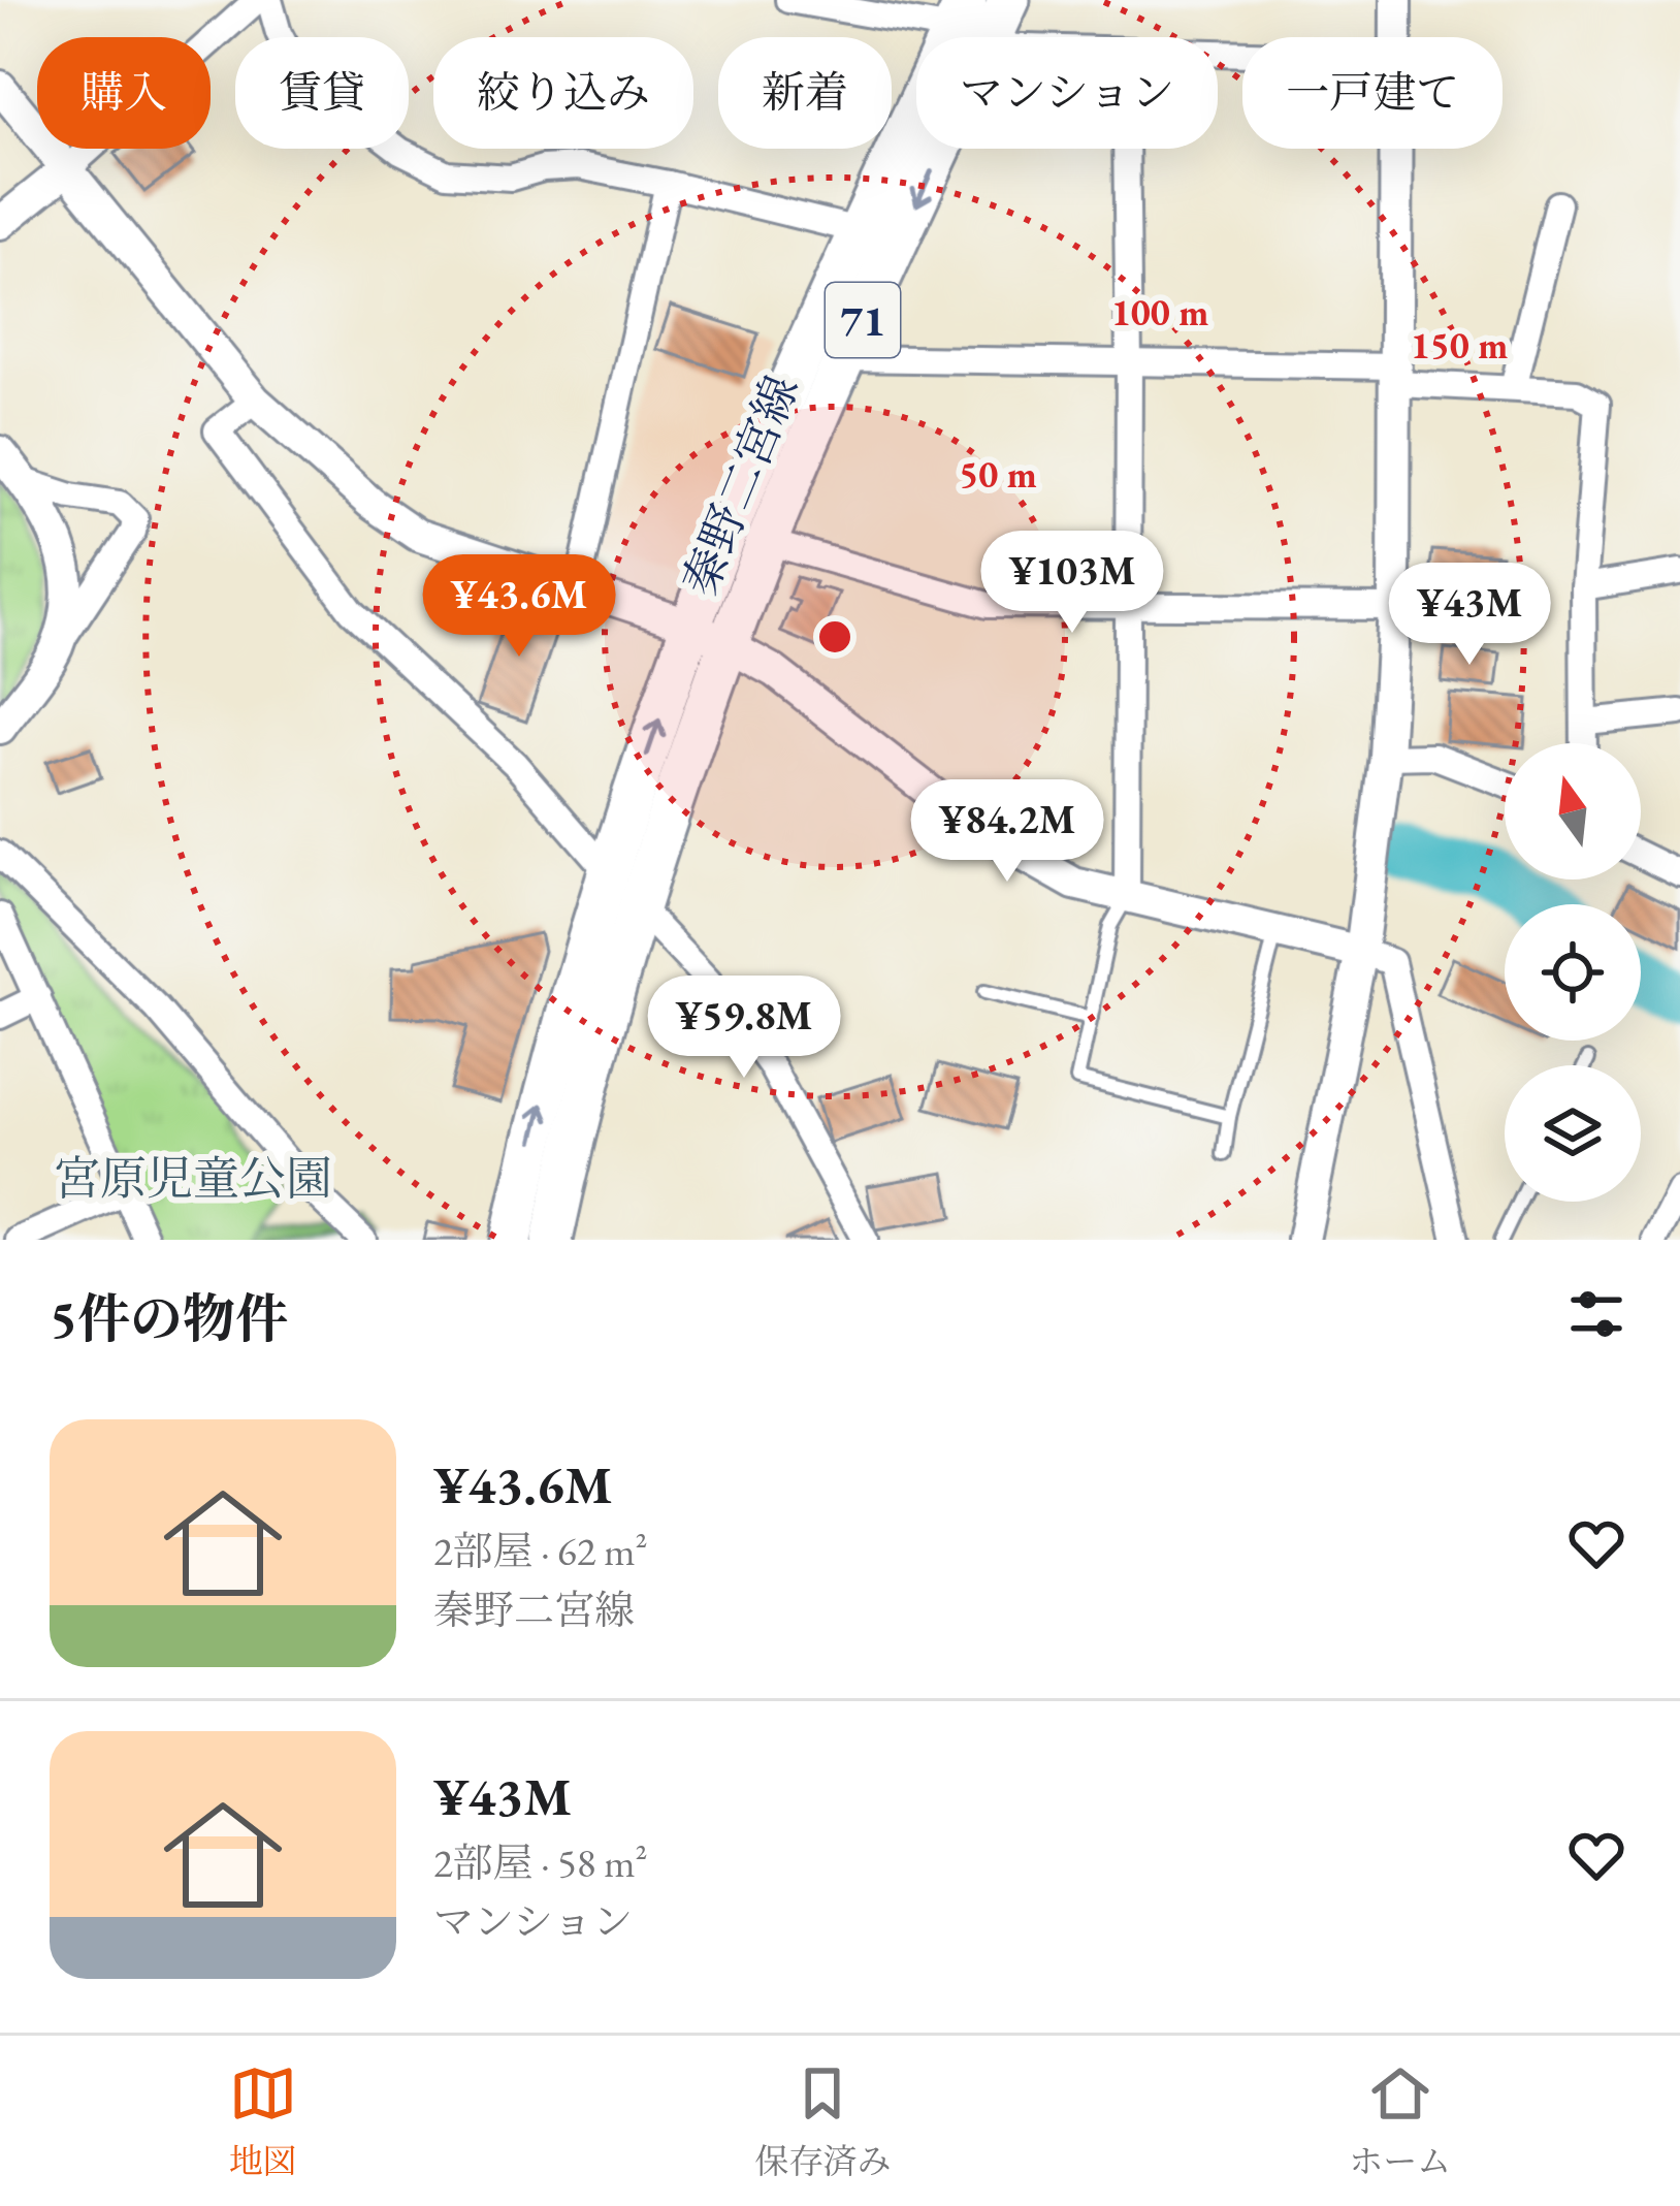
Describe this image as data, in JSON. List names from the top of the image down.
{
  "streets": {
    "main road": ["71", "秦野二宮線"]
  },
  "parks": ["宮原児童公園"],
  "north": "top",
  "page": {
    "chip": [
      "購入",
      "賃貸",
      "絞り込み",
      "新着",
      "マンション",
      "一戸建て"
    ],
    "price": [
      "¥103M",
      "¥43.6M",
      "¥43M",
      "¥84.2M",
      "¥59.8M"
    ],
    "heading": "5件の物件",
    "list": [
      {
        "name": "¥43.6M",
        "note": "2部屋 · 62 m² · 秦野二宮線"
      },
      {
        "name": "¥43M",
        "note": "2部屋 · 58 m² · マンション"
      }
    ],
    "tabs": ["地図", "保存済み", "ホーム"]
  },
  "rings": ["100 m", "150 m", "50 m"]
}
